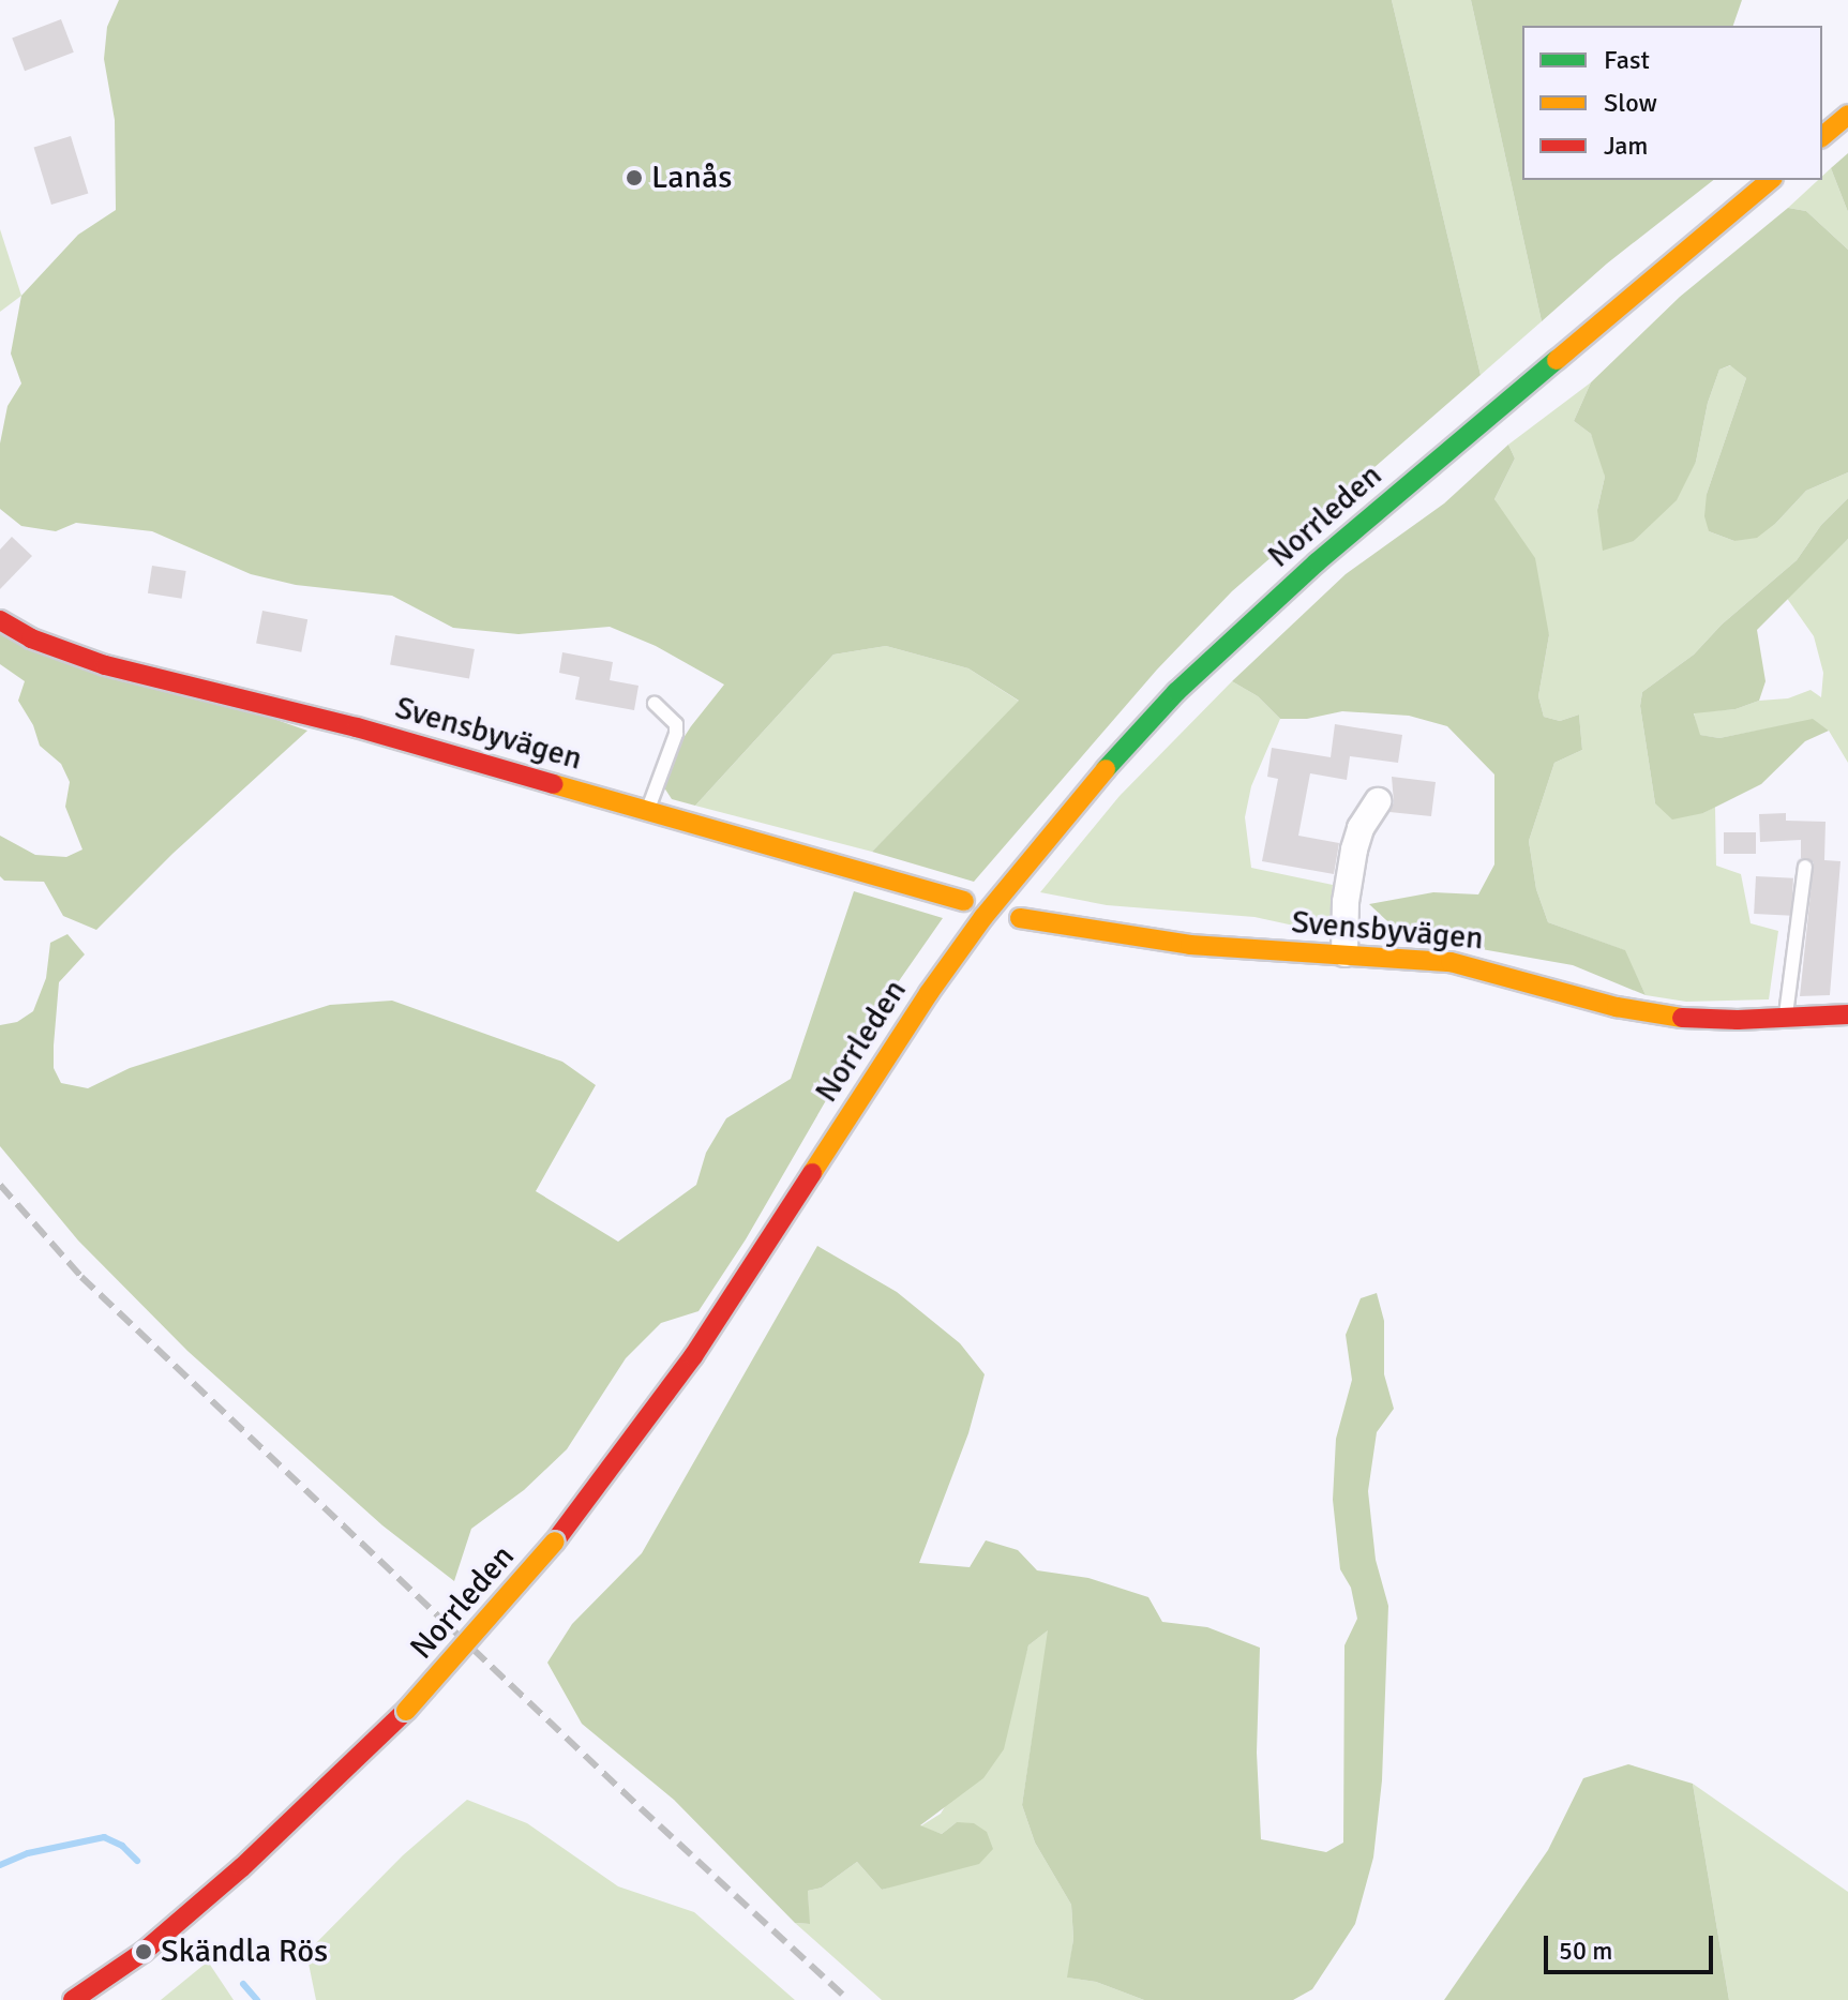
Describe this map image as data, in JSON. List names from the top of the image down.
{
  "streets": {
    "main road": ["Norrleden", "Svensbyvägen"]
  },
  "places": ["Lanås", "Skändla Rös"],
  "legend": ["Fast", "Slow", "Jam"],
  "scale_bar": "50 m"
}
